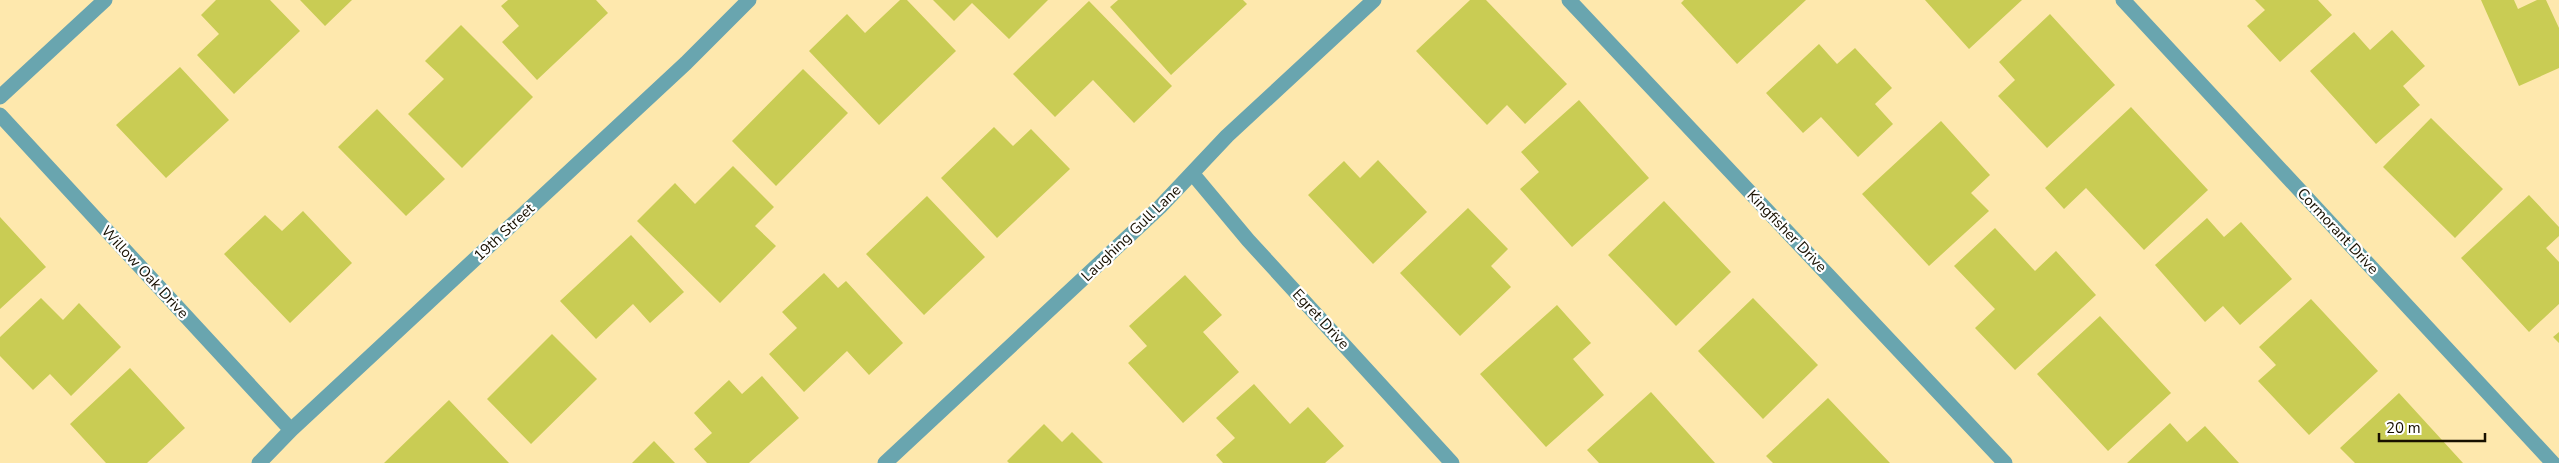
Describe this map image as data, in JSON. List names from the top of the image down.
{
  "streets": {
    "street": [
      "Kingfisher Drive",
      "Cormorant Drive",
      "19th Street",
      "Laughing Gull Lane",
      "Willow Oak Drive",
      "Egret Drive"
    ]
  },
  "crossings": [
    ["19th Street", "Willow Oak Drive"],
    ["Laughing Gull Lane", "Egret Drive"]
  ],
  "scale_bar": "20 m"
}
